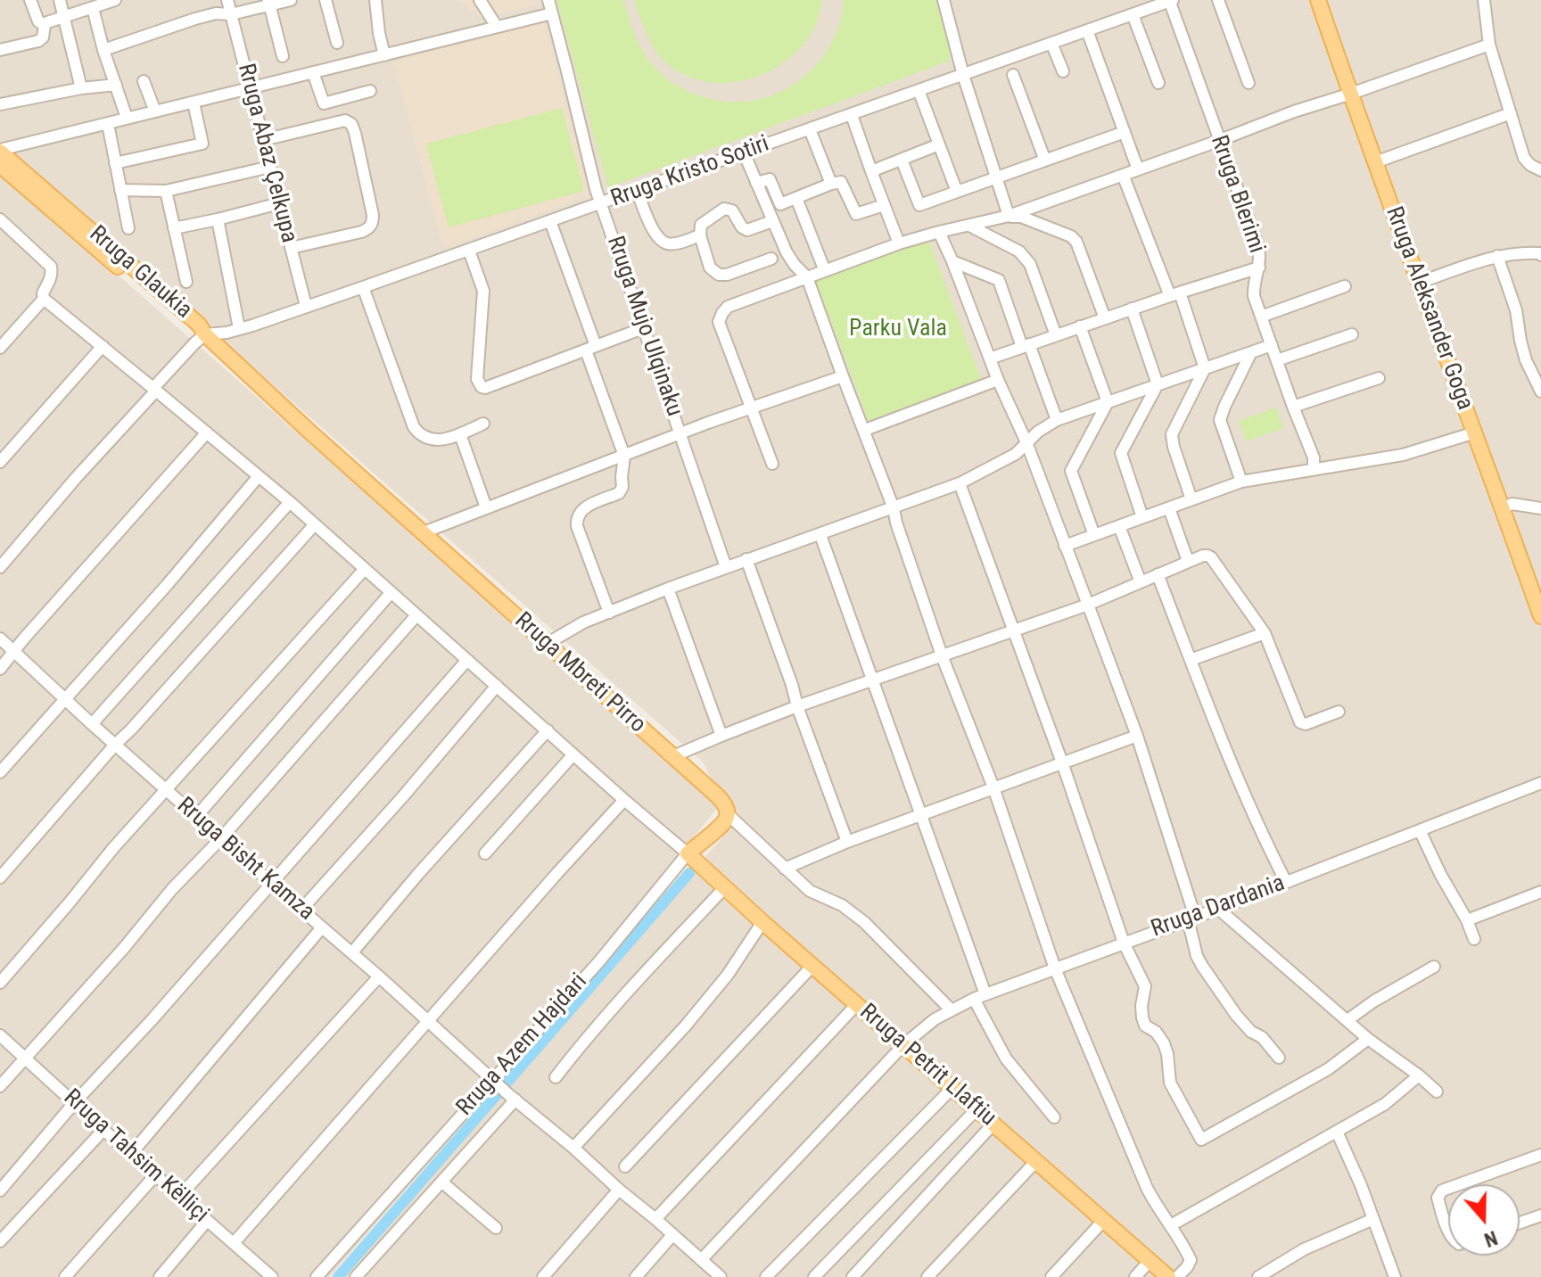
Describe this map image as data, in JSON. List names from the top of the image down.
{
  "streets": {
    "main road": [
      "Rruga Glaukia",
      "Rruga Aleksander Goga",
      "Rruga Mbreti Pirro",
      "Rruga Azem Hajdari",
      "Rruga Petrit Llaftiu"
    ],
    "street": [
      "Rruga Abaz Çelkupa",
      "Rruga Kristo Sotiri",
      "Rruga Blerimi",
      "Rruga Mujo Ulqinaku",
      "Rruga Bisht Kamza",
      "Rruga Dardania",
      "Rruga Tahsim Këlliçi"
    ]
  },
  "crossings": [
    ["Rruga Abaz Çelkupa", "Rruga Kristo Sotiri"],
    ["Rruga Kristo Sotiri", "Rruga Blerimi"],
    ["Rruga Kristo Sotiri", "Rruga Glaukia"],
    ["Rruga Kristo Sotiri", "Rruga Mujo Ulqinaku"],
    ["Rruga Kristo Sotiri", "Rruga Mbreti Pirro"],
    ["Rruga Glaukia", "Rruga Mbreti Pirro"],
    ["Rruga Mbreti Pirro", "Rruga Dardania"],
    ["Rruga Mbreti Pirro", "Rruga Azem Hajdari"],
    ["Rruga Bisht Kamza", "Rruga Dardania"],
    ["Rruga Bisht Kamza", "Rruga Azem Hajdari"],
    ["Rruga Dardania", "Rruga Petrit Llaftiu"],
    ["Rruga Azem Hajdari", "Rruga Petrit Llaftiu"]
  ],
  "parks": ["Parku Vala"],
  "north": "bottom"
}
